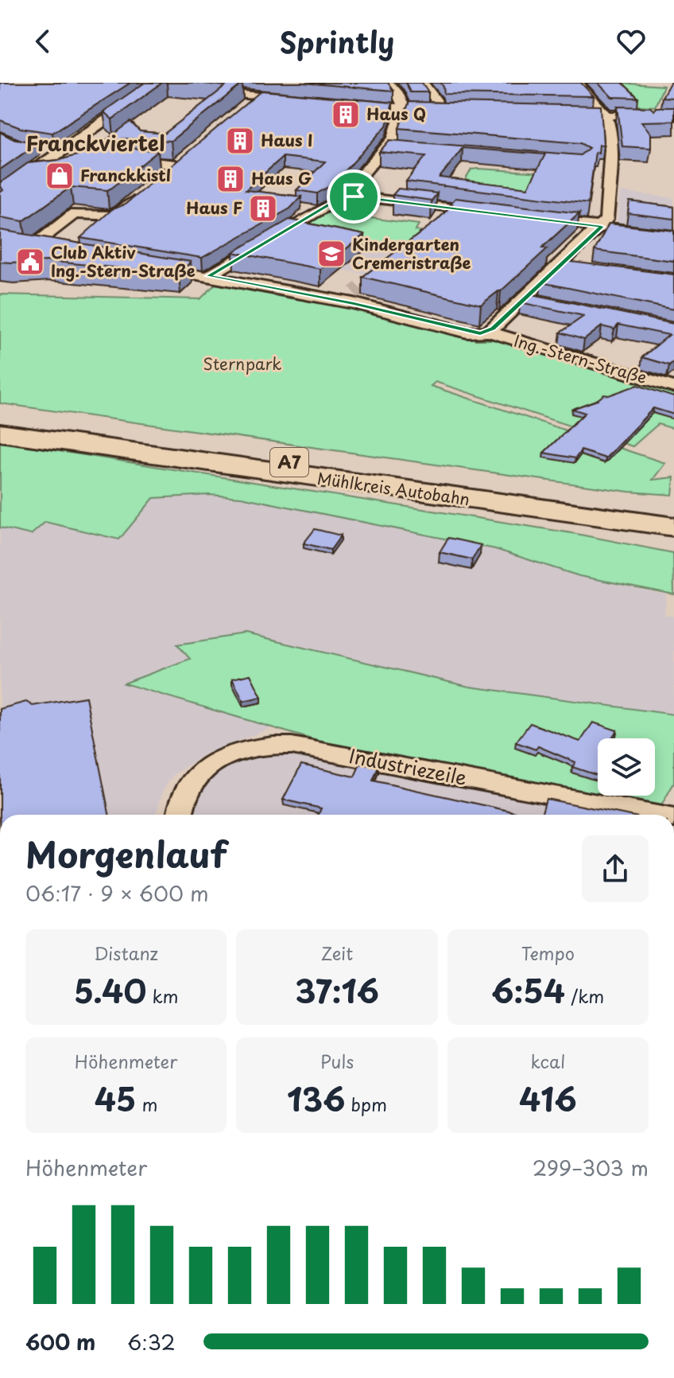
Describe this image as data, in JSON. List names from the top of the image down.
{
  "streets": {
    "highway": ["A7", "Mühlkreis Autobahn"],
    "street": ["Ing.-Stern-Straße", "Industriezeile"]
  },
  "districts": ["Franckviertel"],
  "parks": ["Sternpark"],
  "places": {
    "building": [
      "Haus Q",
      "Haus I",
      "Haus G",
      "Haus F"
    ],
    "shop": ["Franckkistl"],
    "school or university": ["Kindergarten Cremeristraße"],
    "public building": ["Club Aktiv Ing.-Stern-Straße"]
  },
  "page": {
    "header": "Sprintly",
    "heading": ["Morgenlauf", "06:17 · 9 × 600 m"],
    "stats": [
      ["Distanz", "5.40 km"],
      ["Zeit", "37:16"],
      ["Tempo", "6:54 /km"],
      ["Höhenmeter", "45 m"],
      ["Puls", "136 bpm"],
      ["kcal", "416"]
    ],
    "chart": ["Höhenmeter", "299–303 m"],
    "list": [
      {
        "name": "600 m",
        "note": "6:32"
      }
    ]
  }
}
